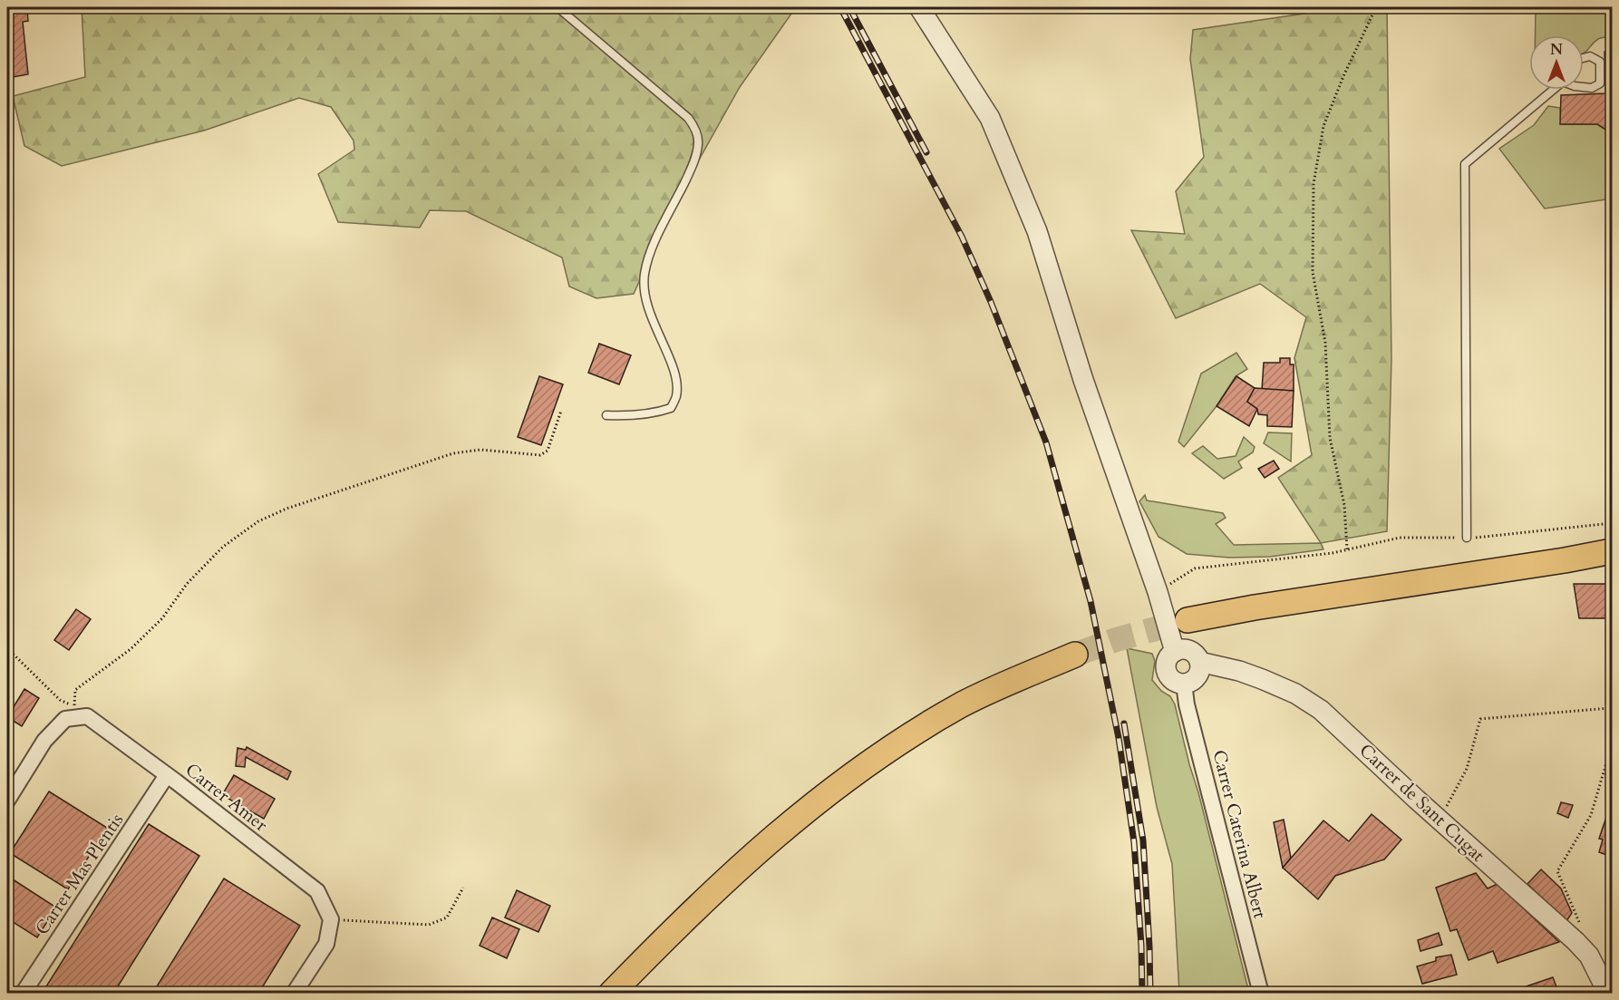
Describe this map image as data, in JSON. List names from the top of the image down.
{
  "streets": {
    "street": [
      "Carrer Amer",
      "Carrer de Sant Cugat",
      "Carrer Caterina Albert",
      "Carrer Mas Plentis"
    ]
  },
  "crossings": [
    ["Carrer Amer", "Carrer Mas Plentis"],
    ["Carrer de Sant Cugat", "Carrer Caterina Albert"]
  ],
  "north": "top"
}
